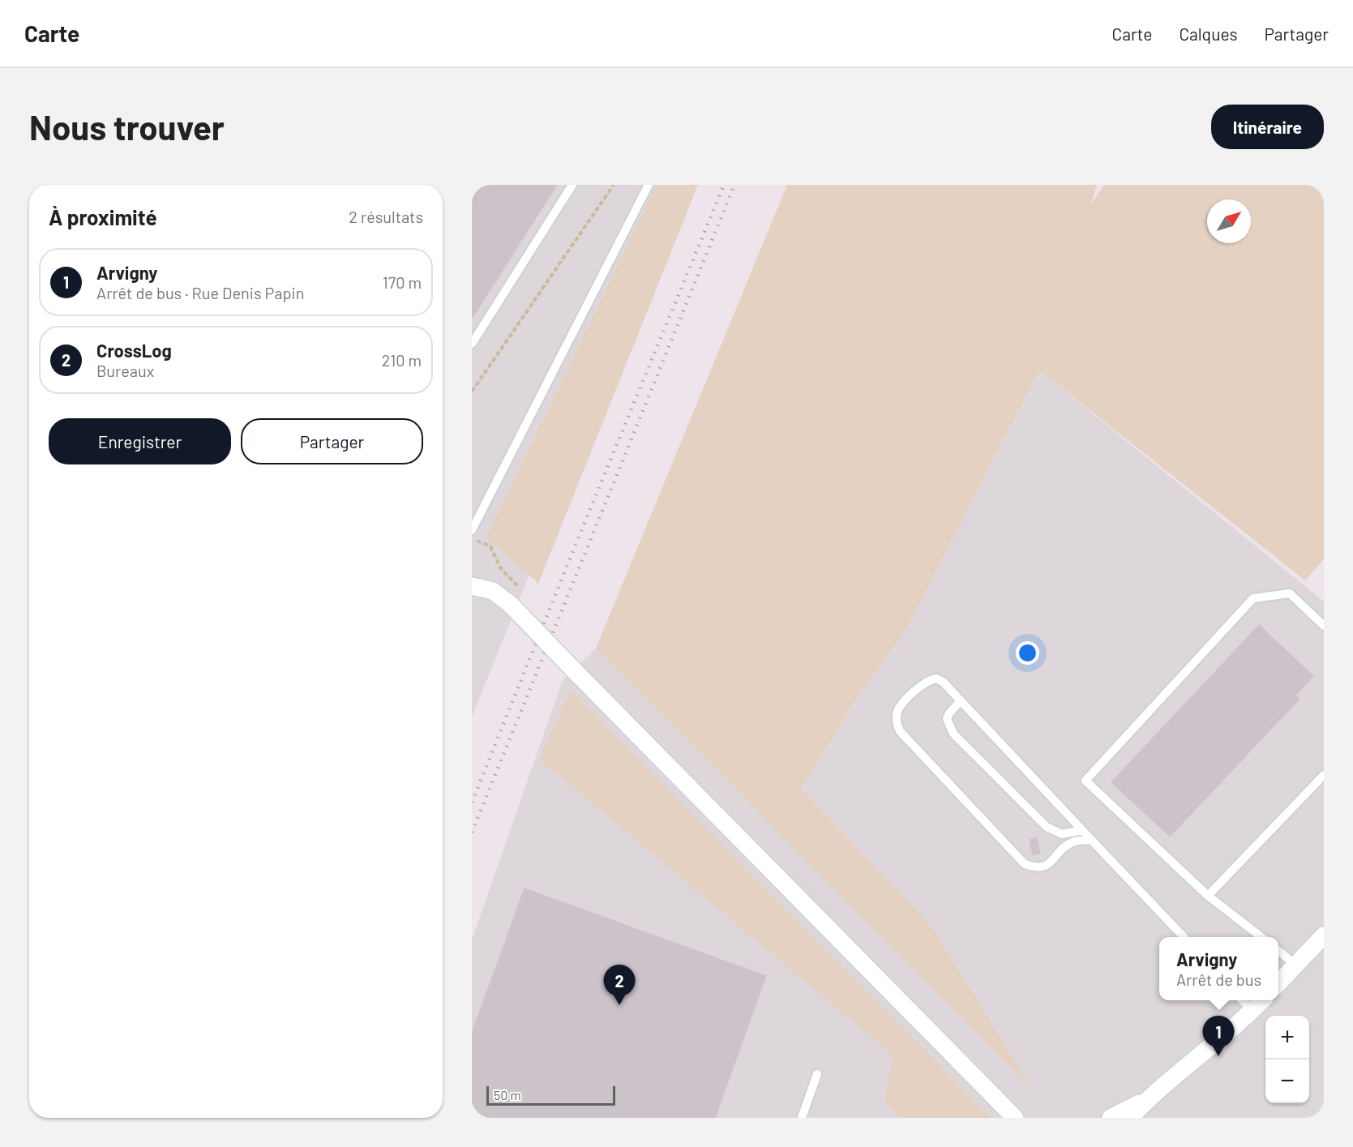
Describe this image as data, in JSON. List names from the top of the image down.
{
  "scale_bar": "50 m",
  "north": "top right",
  "page": {
    "header": "Carte",
    "nav": ["Carte", "Calques", "Partager"],
    "buttons": [
      "Itinéraire",
      ["Enregistrer", "Partager"]
    ],
    "title": "Nous trouver",
    "heading": ["À proximité", "2 résultats"],
    "list": [
      {
        "mark": "1",
        "name": "Arvigny",
        "note": "Arrêt de bus · Rue Denis Papin",
        "value": "170 m"
      },
      {
        "mark": "2",
        "name": "CrossLog",
        "note": "Bureaux",
        "value": "210 m"
      }
    ],
    "popup": ["Arvigny", "Arrêt de bus"],
    "pins": ["2", "1"],
    "map_buttons": ["+", "−"],
    "scale": "50 m"
  }
}
